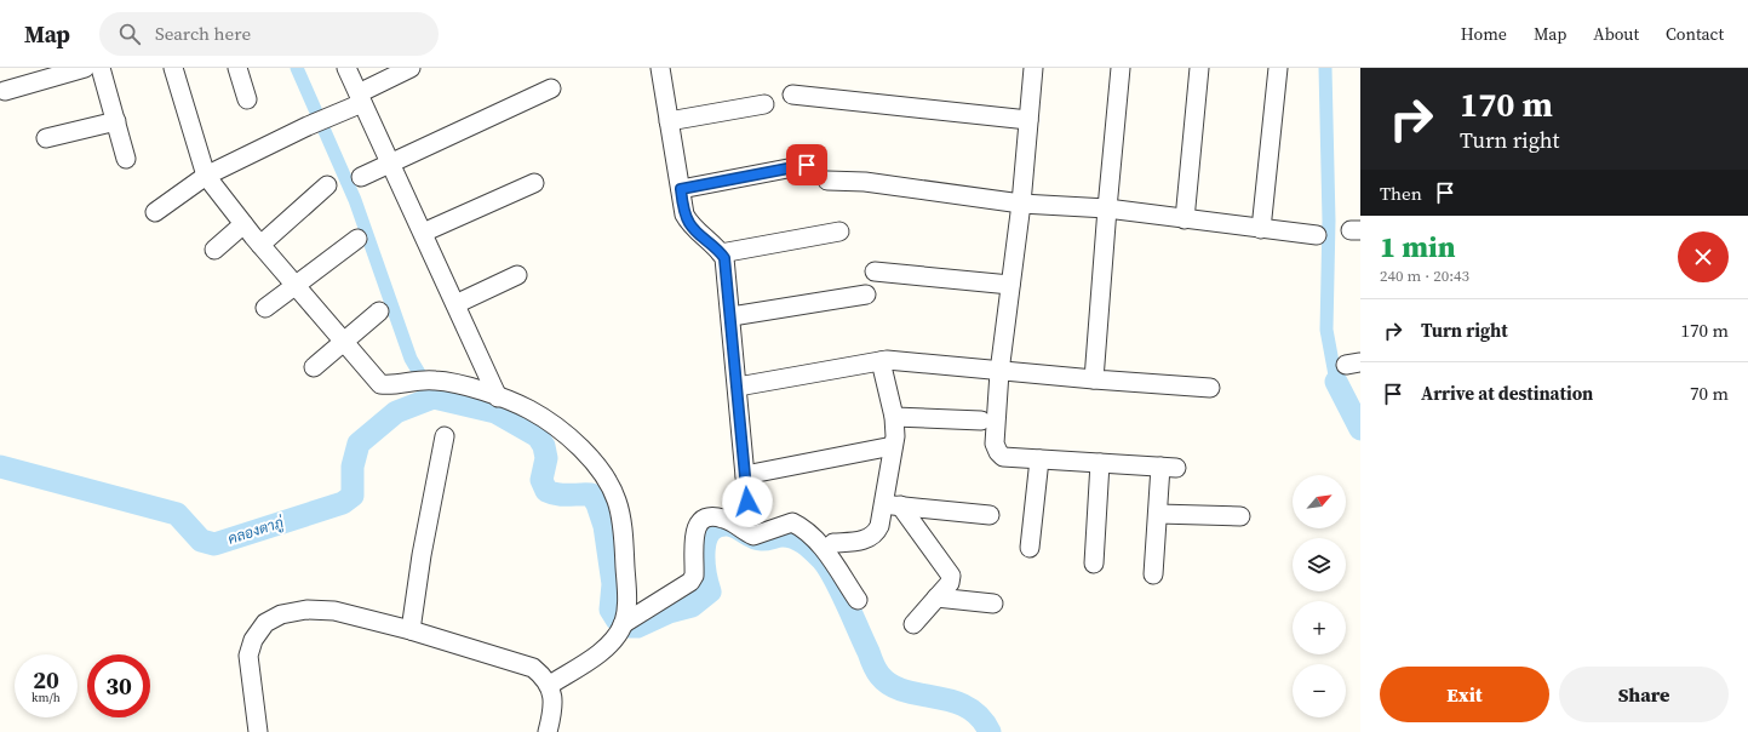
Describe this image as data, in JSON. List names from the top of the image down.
{
  "water": ["คลองตาภู่"],
  "north": "top right",
  "page": {
    "header": "Map",
    "search": "Search here",
    "nav": [
      "Home",
      "Map",
      "About",
      "Contact"
    ],
    "turn": ["170 m", "Turn right"],
    "then": "Then",
    "heading": ["1 min", "240 m · 20:43"],
    "list": [
      {
        "name": "Turn right",
        "value": "170 m"
      },
      {
        "name": "Arrive at destination",
        "value": "70 m"
      }
    ],
    "map_buttons": ["+", "−"],
    "speed": "20 km/h",
    "limit": "30",
    "buttons": ["Exit", "Share"]
  }
}
